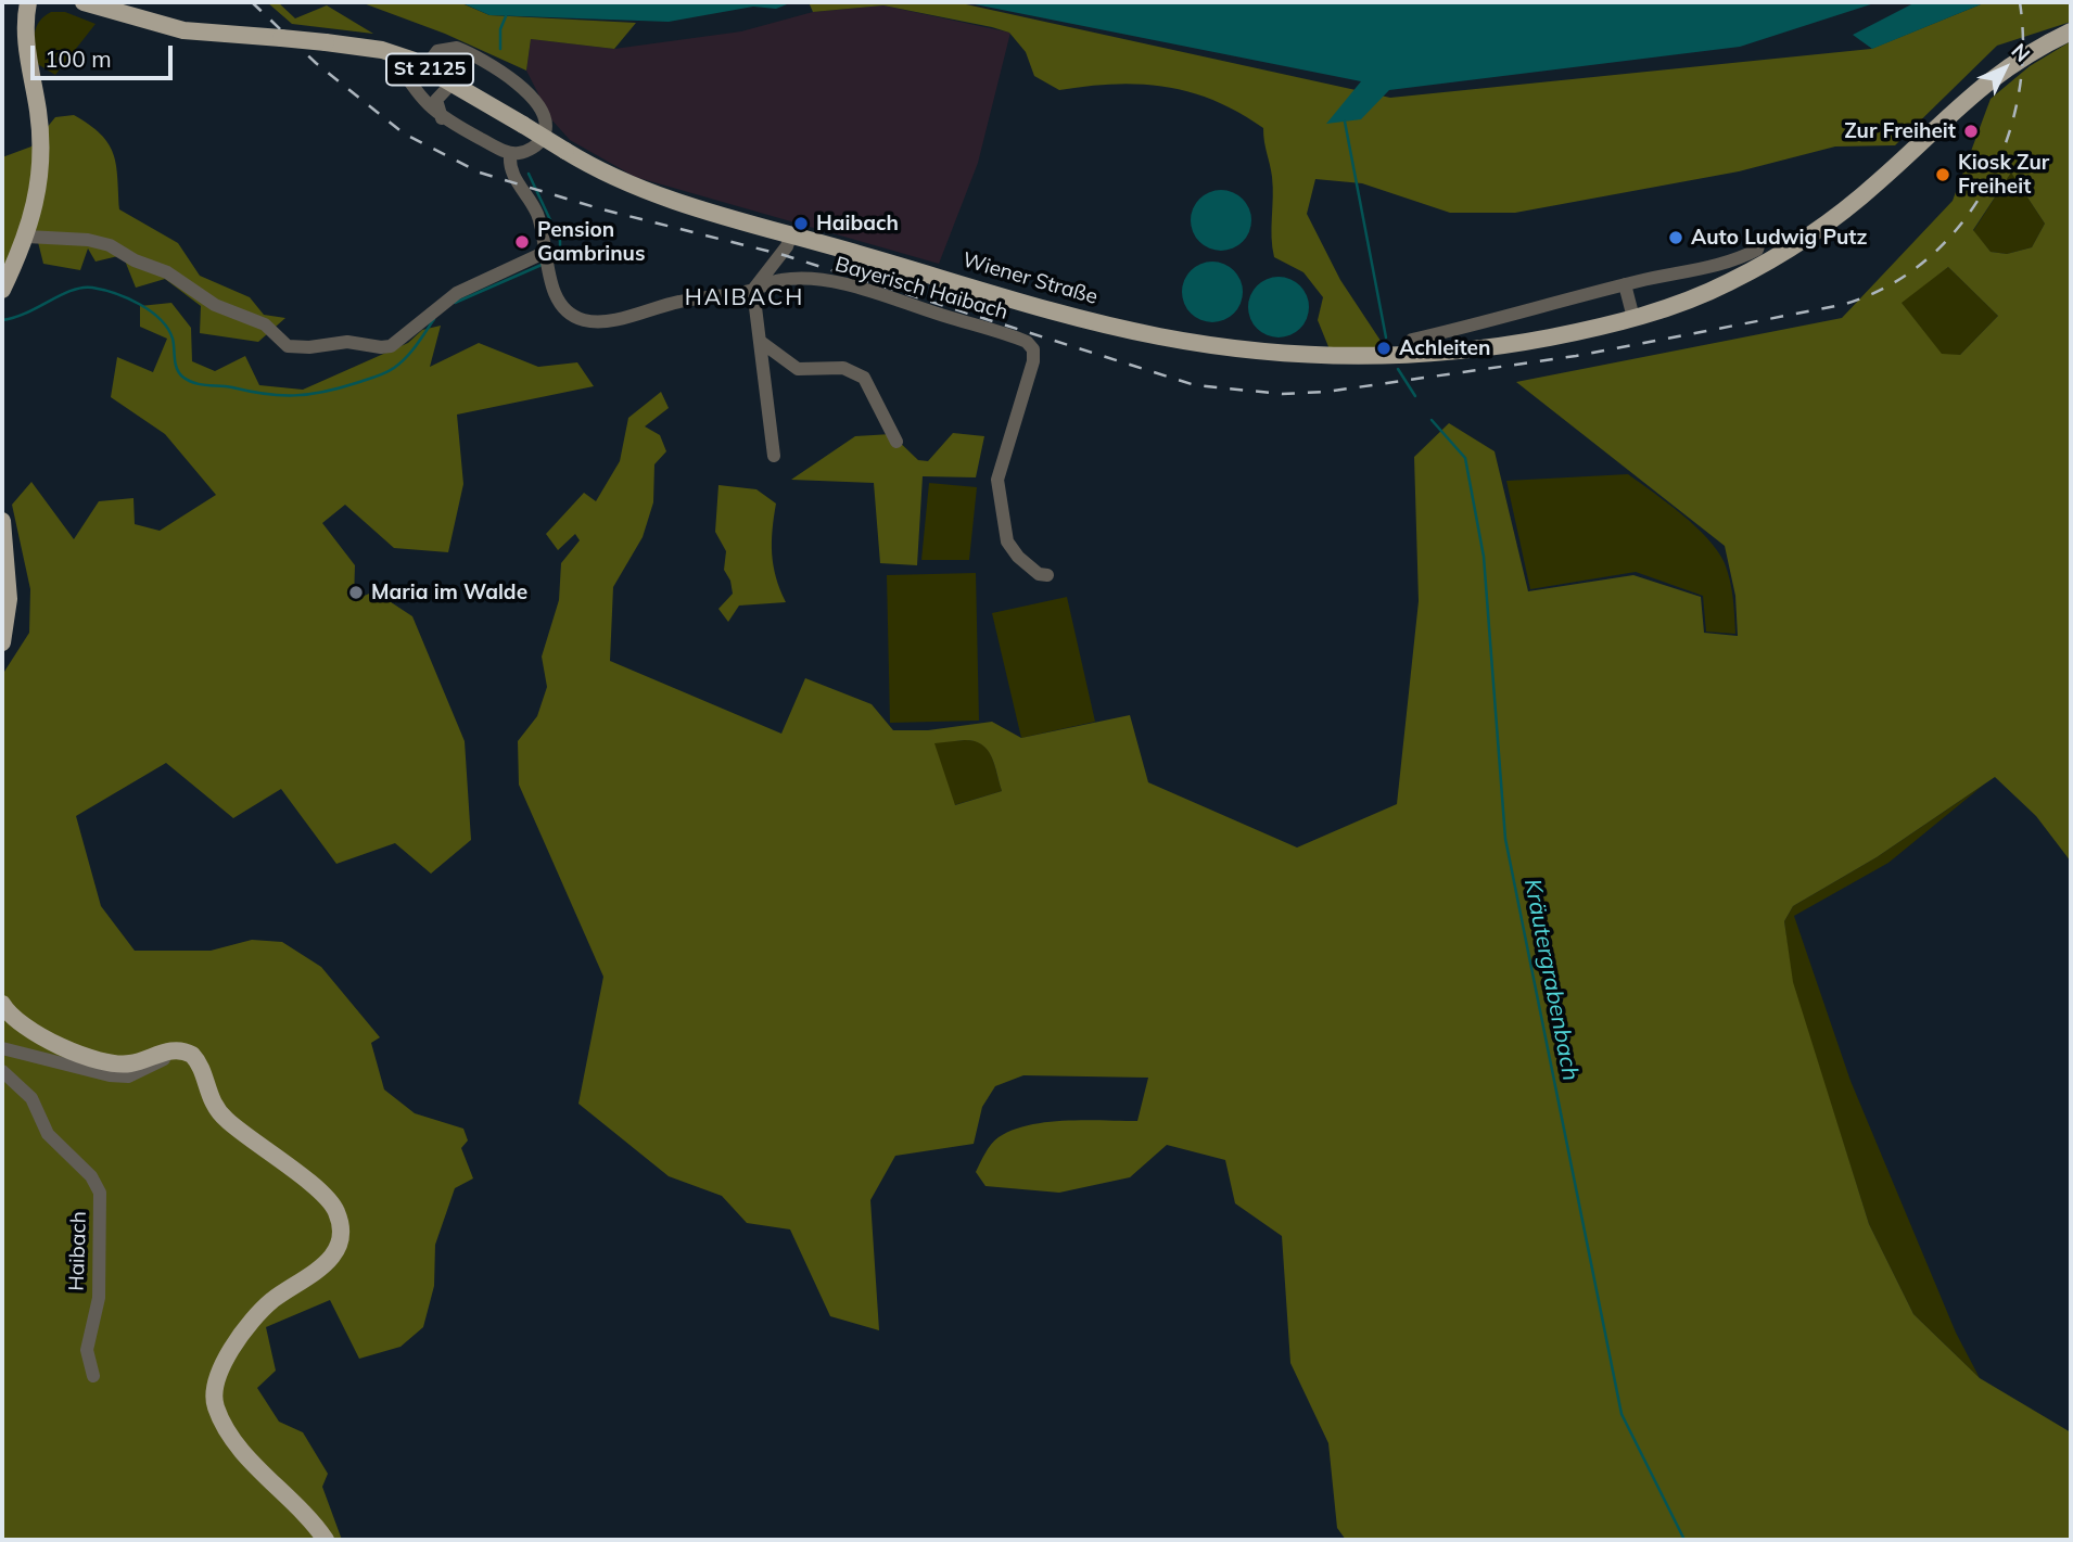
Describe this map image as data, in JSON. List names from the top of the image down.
{
  "streets": {
    "main road": ["St 2125", "Wiener Straße"],
    "street": ["Bayerisch Haibach", "Haibach"]
  },
  "districts": ["HAIBACH"],
  "water": ["Kräutergrabenbach"],
  "places": [
    "Zur Freiheit",
    "Kiosk Zur Freiheit",
    "Haibach",
    "Auto Ludwig Putz",
    "Pension Gambrinus",
    "Achleiten",
    "Maria im Walde"
  ],
  "scale_bar": "100 m",
  "north": "top right"
}
